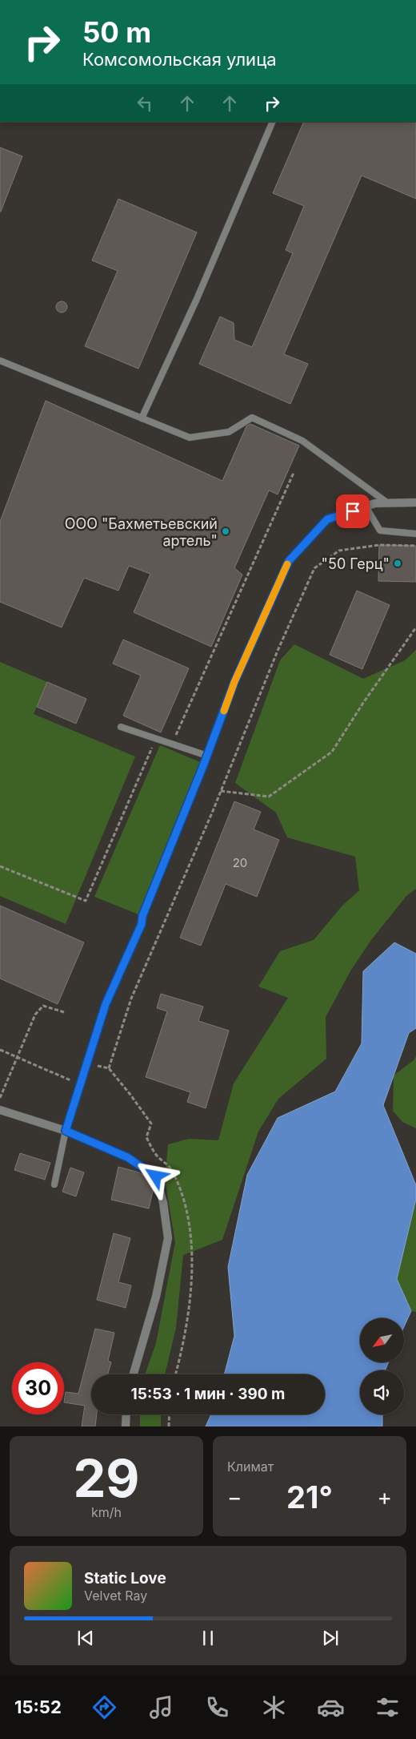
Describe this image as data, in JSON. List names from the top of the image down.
{
  "places": ["ООО \"Бахметьевский артель\"", "\"50 Герц\""],
  "house_numbers": ["20"],
  "north": "bottom left",
  "page": {
    "turn": ["50 m", "Комсомольская улица"],
    "limit": "30",
    "trip": "15:53 · 1 мин · 390 m",
    "tile": [
      ["29", "km/h"],
      "Климат"
    ],
    "heat": ["−", "21°", "+"],
    "song": ["Static Love", "Velvet Ray"],
    "tabs": "15:52"
  }
}
